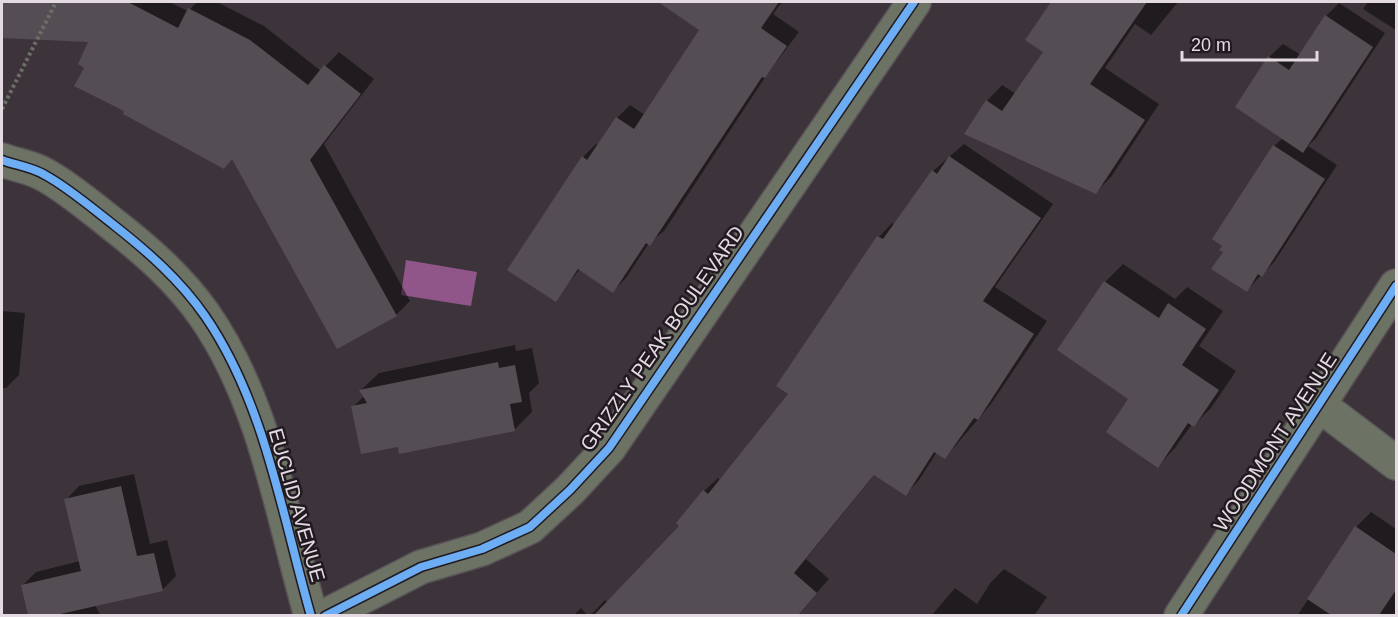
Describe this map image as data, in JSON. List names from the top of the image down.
{
  "streets": {
    "street": ["GRIZZLY PEAK BOULEVARD", "WOODMONT AVENUE", "EUCLID AVENUE"]
  },
  "scale_bar": "20 m"
}
